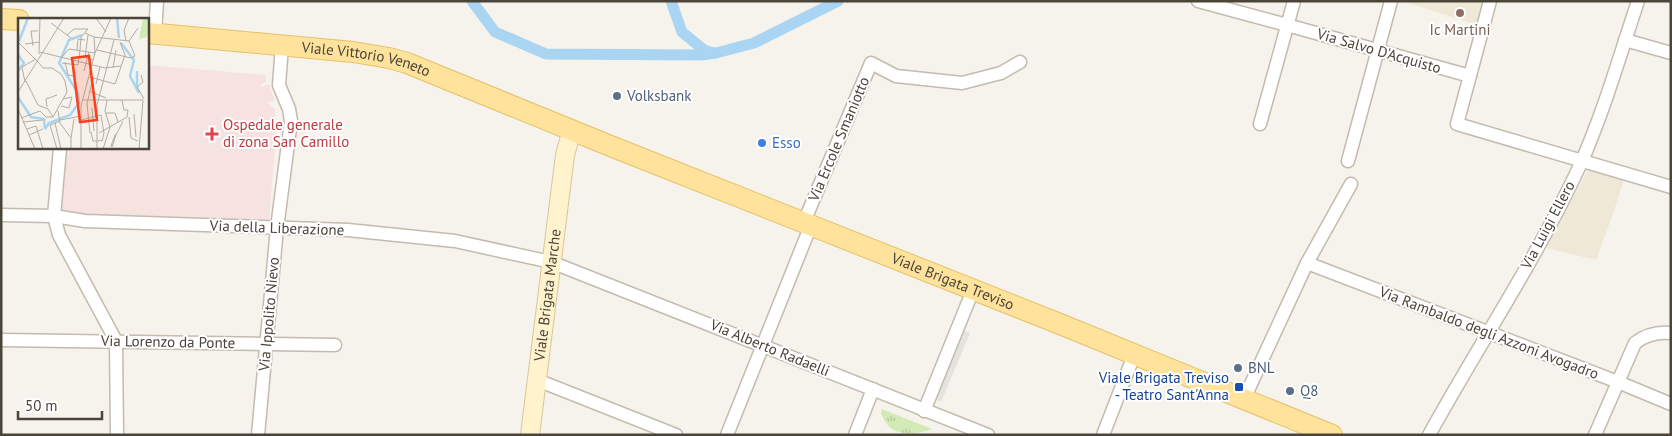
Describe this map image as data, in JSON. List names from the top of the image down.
{
  "streets": {
    "main road": ["Viale Vittorio Veneto", "Viale Brigata Treviso"],
    "street": [
      "Via Salvo D'Acquisto",
      "Via Ercole Smaniotto",
      "Via Luigi Ellero",
      "Via della Liberazione",
      "Viale Brigata Marche",
      "Via Ippolito Nievo",
      "Via Rambaldo degli Azzoni Avogadro",
      "Via Lorenzo da Ponte",
      "Via Alberto Radaelli"
    ]
  },
  "crossings": [
    ["Viale Vittorio Veneto", "Viale Brigata Treviso"],
    ["Viale Vittorio Veneto", "Viale Brigata Marche"],
    ["Viale Vittorio Veneto", "Via Ippolito Nievo"],
    ["Via Ercole Smaniotto", "Viale Brigata Treviso"],
    ["Via Luigi Ellero", "Via Rambaldo degli Azzoni Avogadro"],
    ["Via della Liberazione", "Viale Brigata Marche"],
    ["Via della Liberazione", "Via Ippolito Nievo"],
    ["Via della Liberazione", "Via Alberto Radaelli"],
    ["Viale Brigata Treviso", "Viale Brigata Marche"],
    ["Viale Brigata Marche", "Via Alberto Radaelli"],
    ["Via Ippolito Nievo", "Via Lorenzo da Ponte"]
  ],
  "places": {
    "other": [
      "Ic Martini",
      "Volksbank",
      "Esso",
      "BNL",
      "Q8"
    ],
    "health": ["Ospedale generale di zona San Camillo"],
    "transit": ["Viale Brigata Treviso - Teatro Sant'Anna"]
  },
  "scale_bar": "50 m"
}
